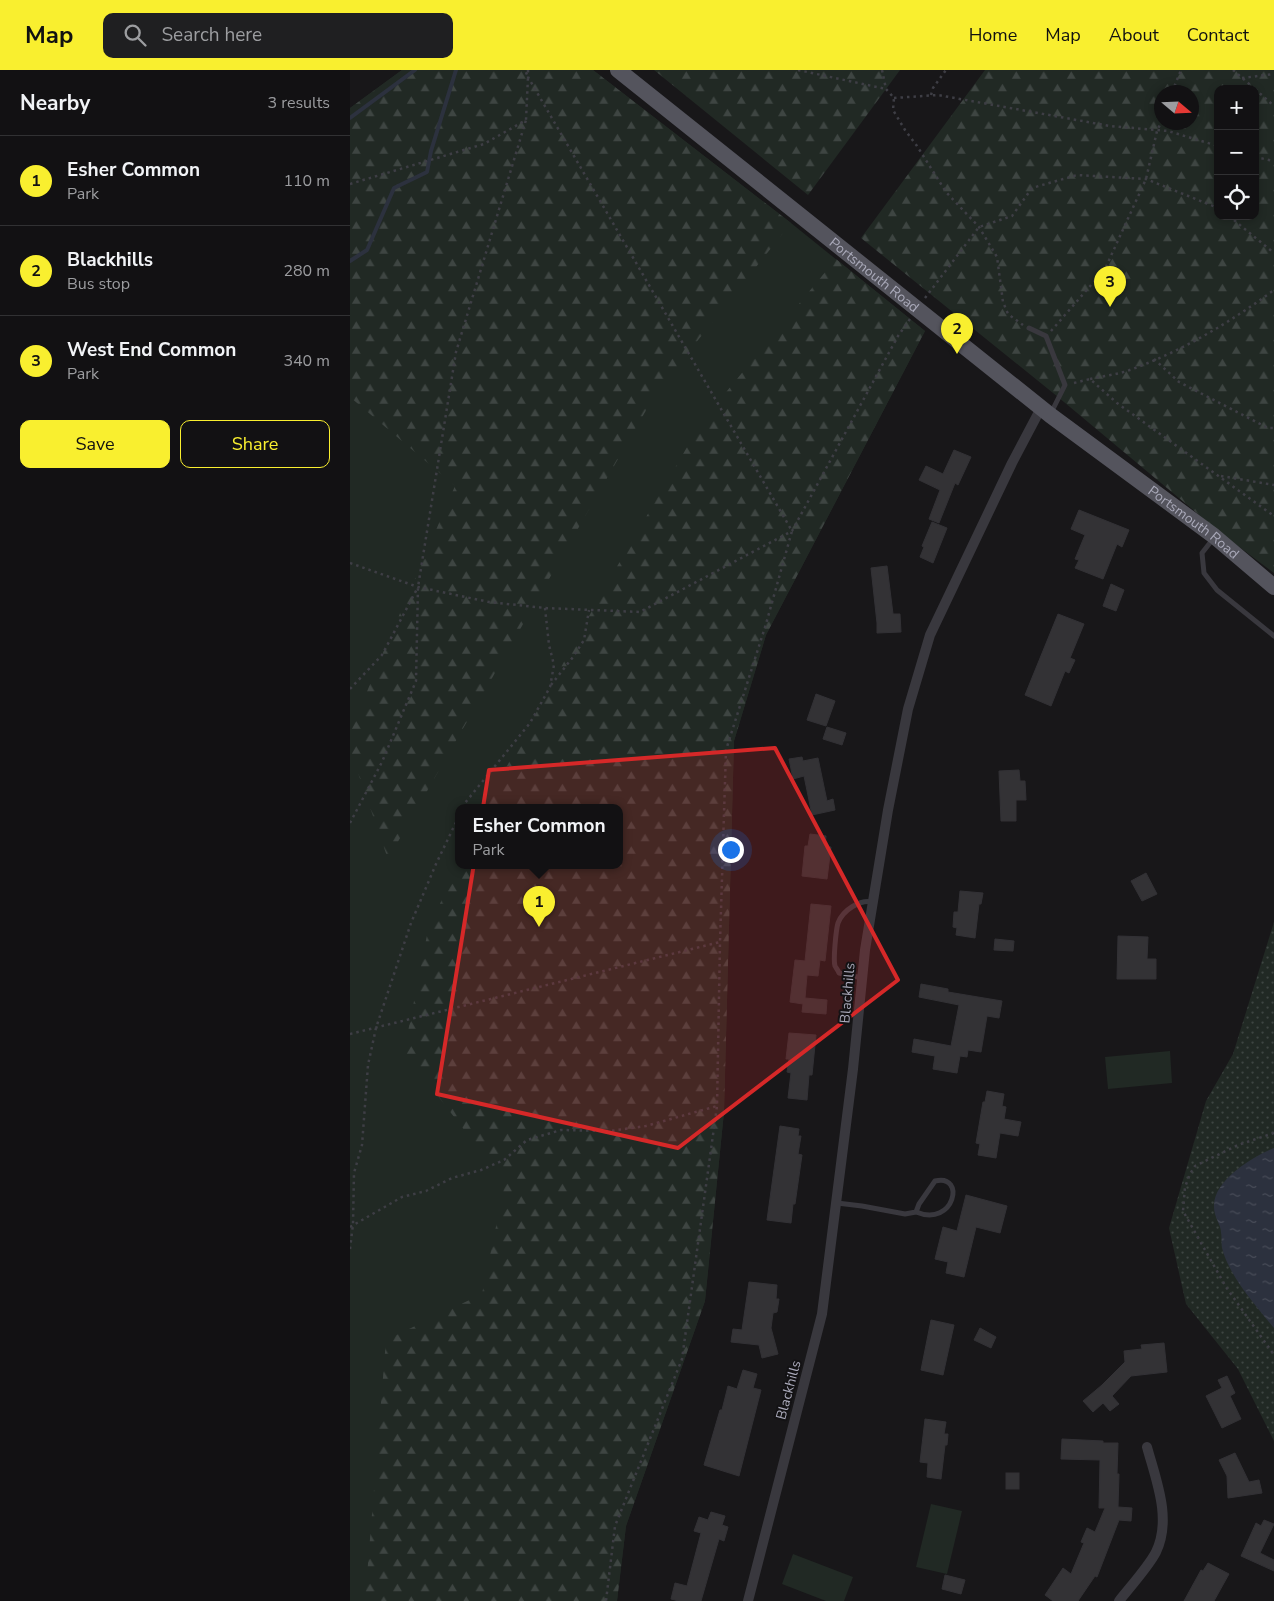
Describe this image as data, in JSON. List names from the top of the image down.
{
  "streets": {
    "main road": ["Portsmouth Road"],
    "street": ["Blackhills"]
  },
  "crossings": [
    ["Portsmouth Road", "Blackhills"]
  ],
  "north": "right",
  "page": {
    "header": "Map",
    "search": "Search here",
    "nav": [
      "Home",
      "Map",
      "About",
      "Contact"
    ],
    "heading": ["Nearby", "3 results"],
    "map_buttons": ["+", "−"],
    "list": [
      {
        "mark": "1",
        "name": "Esher Common",
        "note": "Park",
        "value": "110 m"
      },
      {
        "mark": "2",
        "name": "Blackhills",
        "note": "Bus stop",
        "value": "280 m"
      },
      {
        "mark": "3",
        "name": "West End Common",
        "note": "Park",
        "value": "340 m"
      }
    ],
    "pins": ["3", "2", "1"],
    "buttons": ["Save", "Share"],
    "popup": ["Esher Common", "Park"]
  }
}
